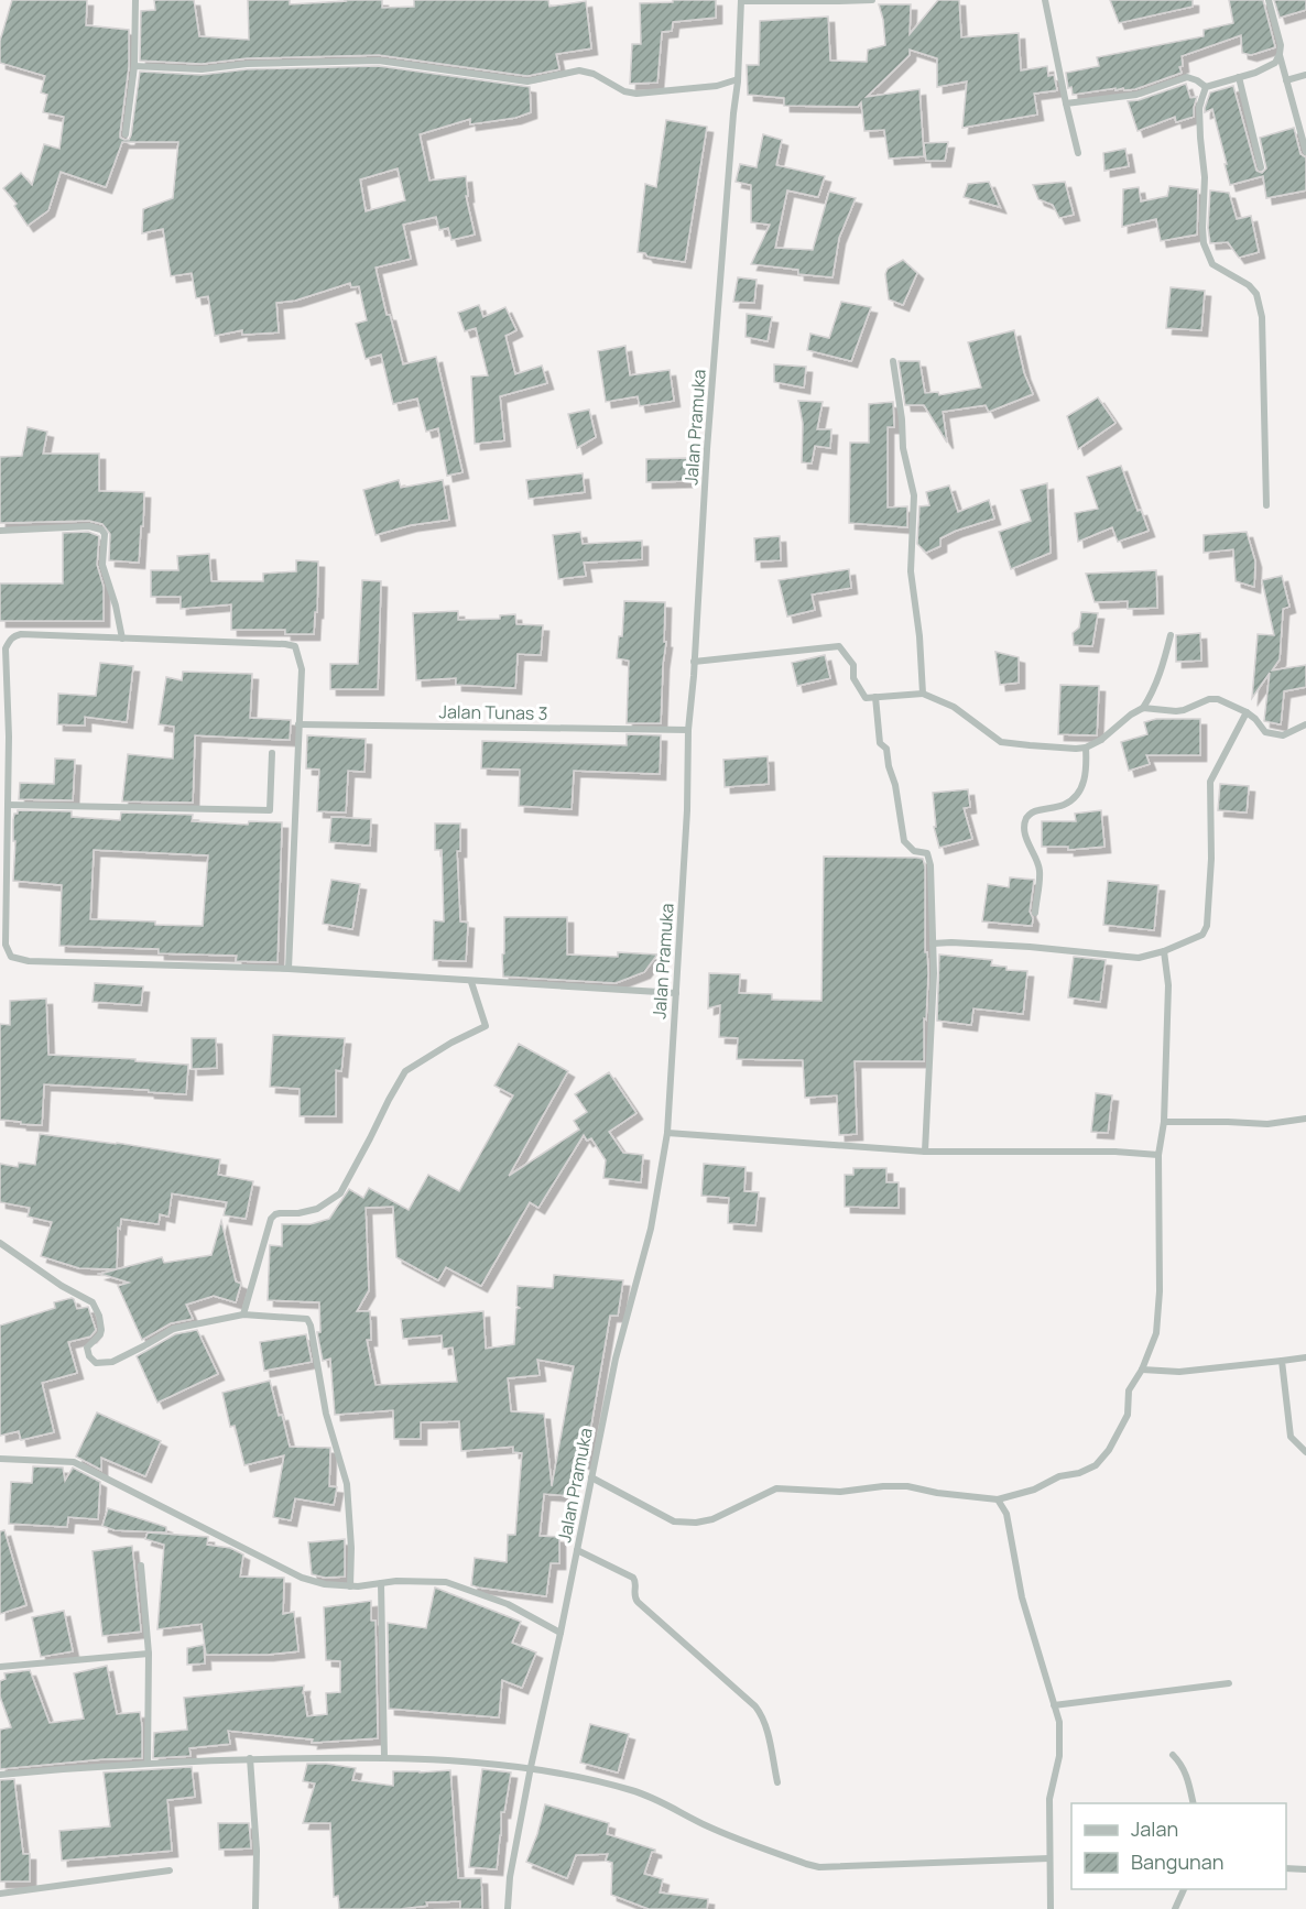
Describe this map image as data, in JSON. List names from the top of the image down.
{
  "streets": {
    "street": ["Jalan Pramuka", "Jalan Tunas 3"]
  },
  "crossings": [
    ["Jalan Pramuka", "Jalan Tunas 3"]
  ],
  "legend": ["Jalan", "Bangunan"]
}
